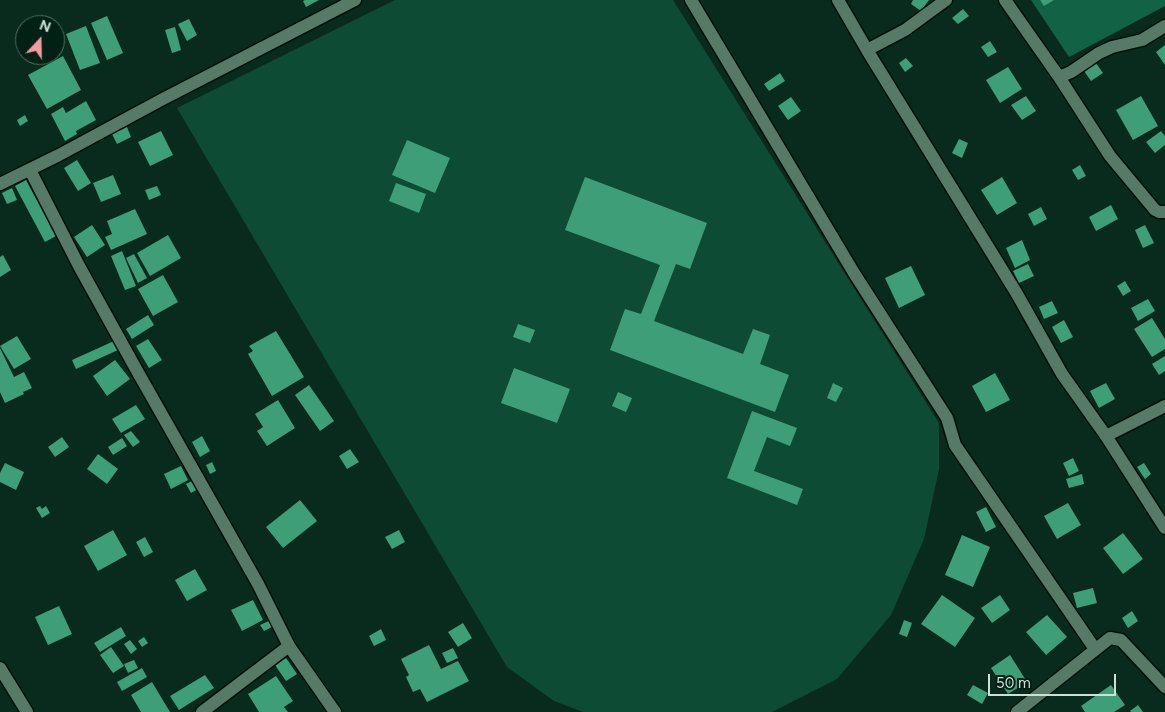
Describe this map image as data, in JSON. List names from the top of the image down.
{
  "scale_bar": "50 m",
  "north": "top"
}
